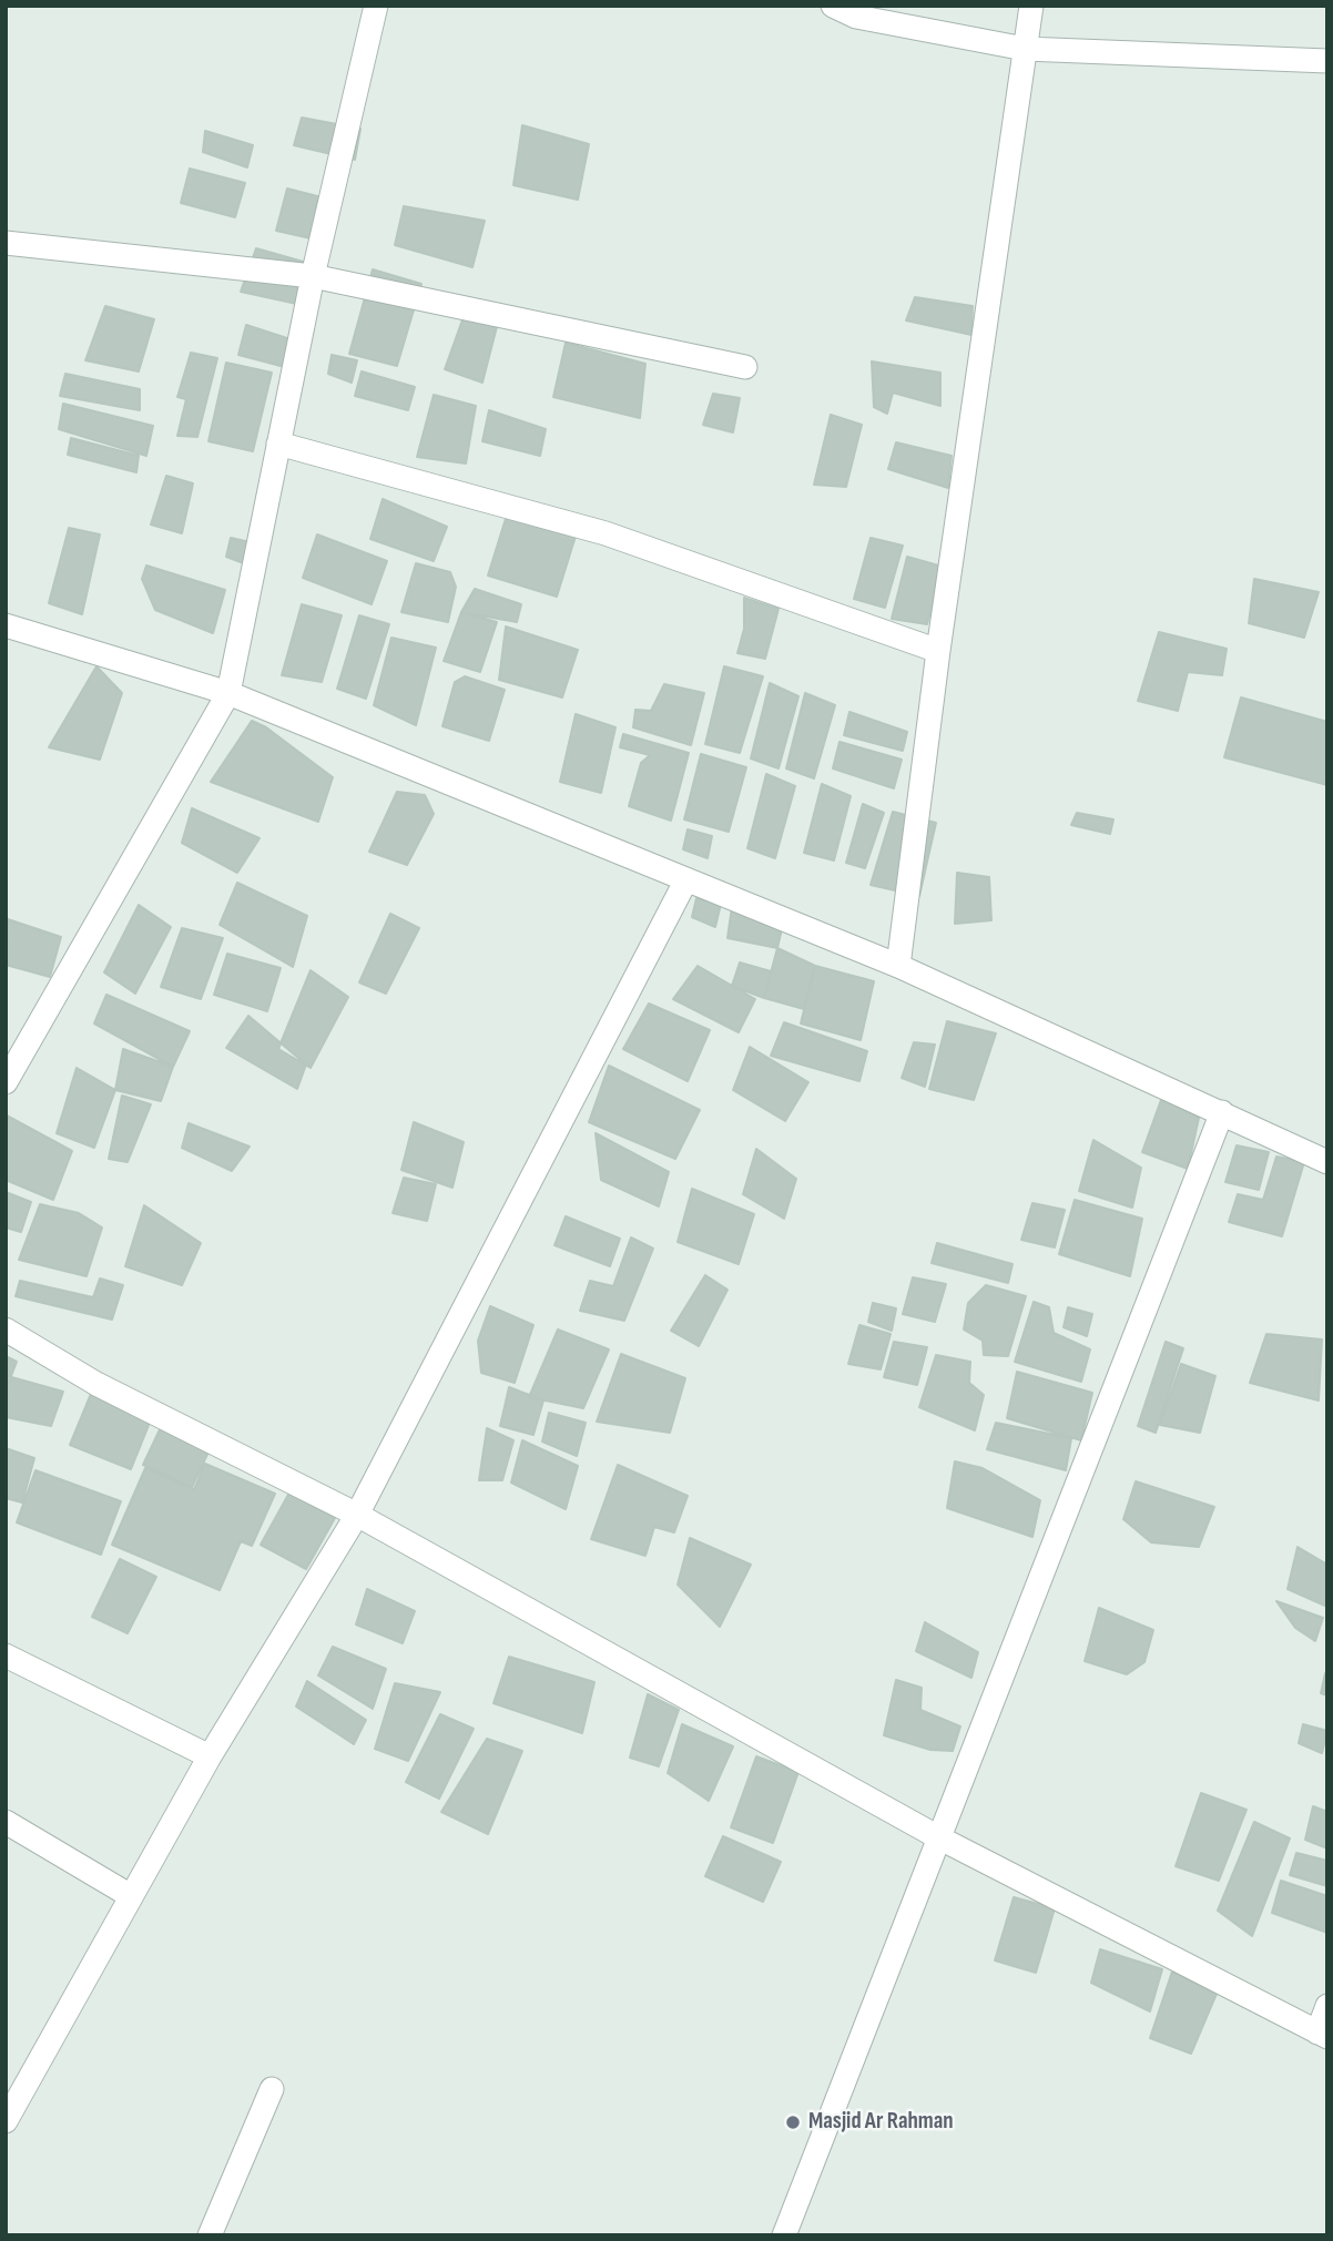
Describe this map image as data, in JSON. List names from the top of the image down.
{
  "places": ["Masjid Ar Rahman"]
}
